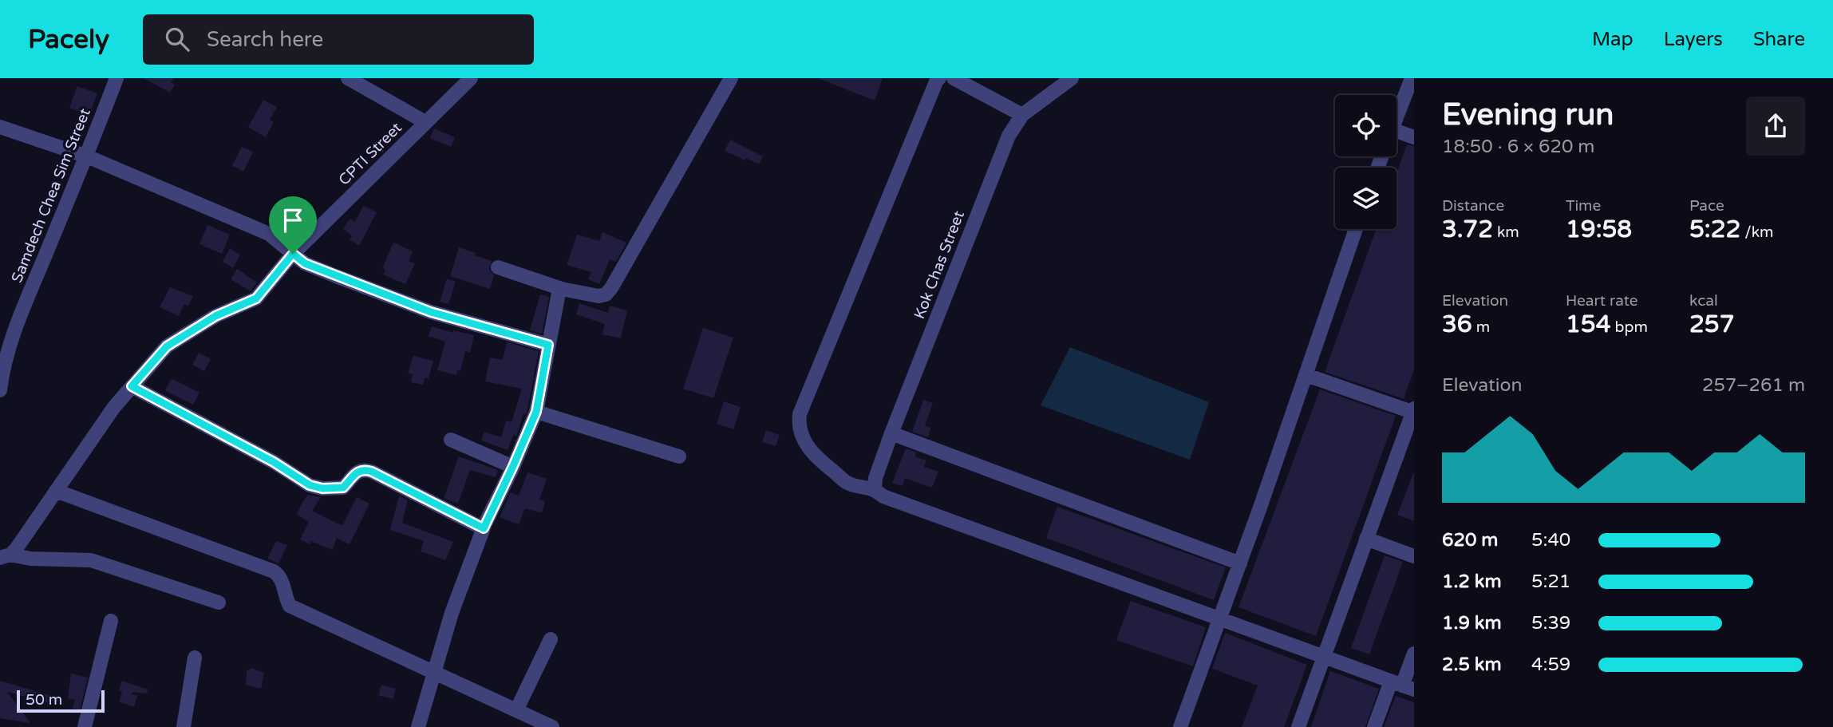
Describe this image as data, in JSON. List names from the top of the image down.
{
  "streets": {
    "street": ["CPTI Street", "Samdech Chea Sim Street", "Kok Chas Street"]
  },
  "scale_bar": "50 m",
  "page": {
    "header": "Pacely",
    "search": "Search here",
    "nav": ["Map", "Layers", "Share"],
    "heading": ["Evening run", "18:50 · 6 × 620 m"],
    "stats": [
      ["Distance", "3.72 km"],
      ["Time", "19:58"],
      ["Pace", "5:22 /km"],
      ["Elevation", "36 m"],
      ["Heart rate", "154 bpm"],
      ["kcal", "257"]
    ],
    "chart": ["Elevation", "257–261 m"],
    "list": [
      {
        "name": "620 m",
        "note": "5:40"
      },
      {
        "name": "1.2 km",
        "note": "5:21"
      },
      {
        "name": "1.9 km",
        "note": "5:39"
      },
      {
        "name": "2.5 km",
        "note": "4:59"
      }
    ],
    "scale": "50 m"
  }
}
